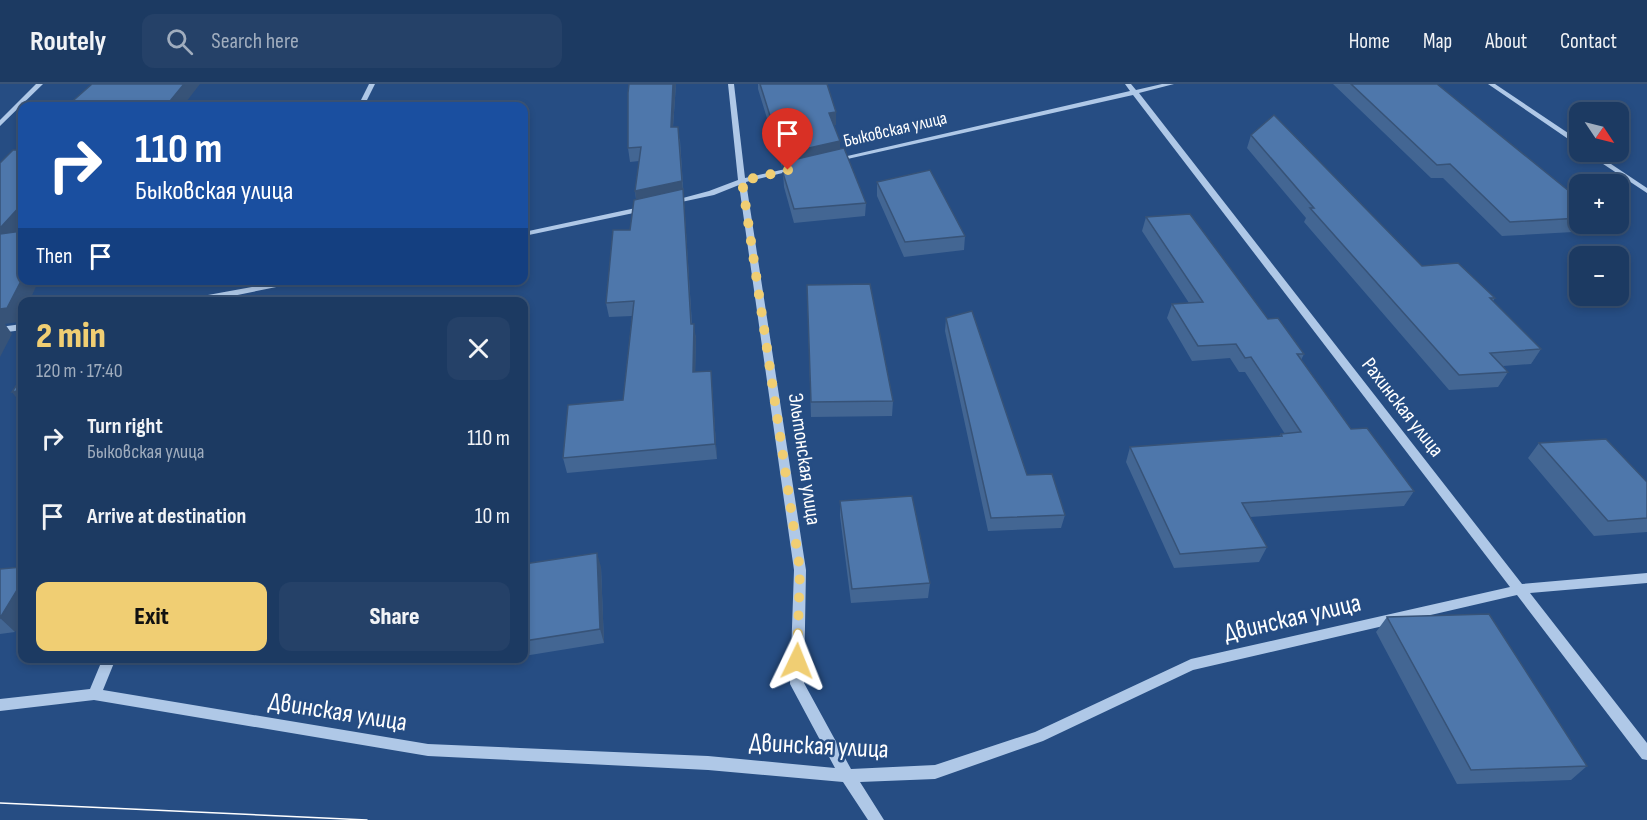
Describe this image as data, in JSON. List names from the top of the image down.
{
  "streets": {
    "street": [
      "Быковская улица",
      "Рахинская улица",
      "Эльтонская улица",
      "Двинская улица"
    ]
  },
  "crossings": [
    ["Быковская улица", "Рахинская улица"],
    ["Рахинская улица", "Двинская улица"],
    ["Эльтонская улица", "Двинская улица"]
  ],
  "north": "bottom right",
  "page": {
    "header": "Routely",
    "search": "Search here",
    "nav": [
      "Home",
      "Map",
      "About",
      "Contact"
    ],
    "map_buttons": ["+", "−"],
    "turn": ["110 m", "Быковская улица"],
    "then": "Then",
    "heading": ["2 min", "120 m · 17:40"],
    "list": [
      {
        "name": "Turn right",
        "note": "Быковская улица",
        "value": "110 m"
      },
      {
        "name": "Arrive at destination",
        "value": "10 m"
      }
    ],
    "buttons": ["Exit", "Share"]
  }
}
